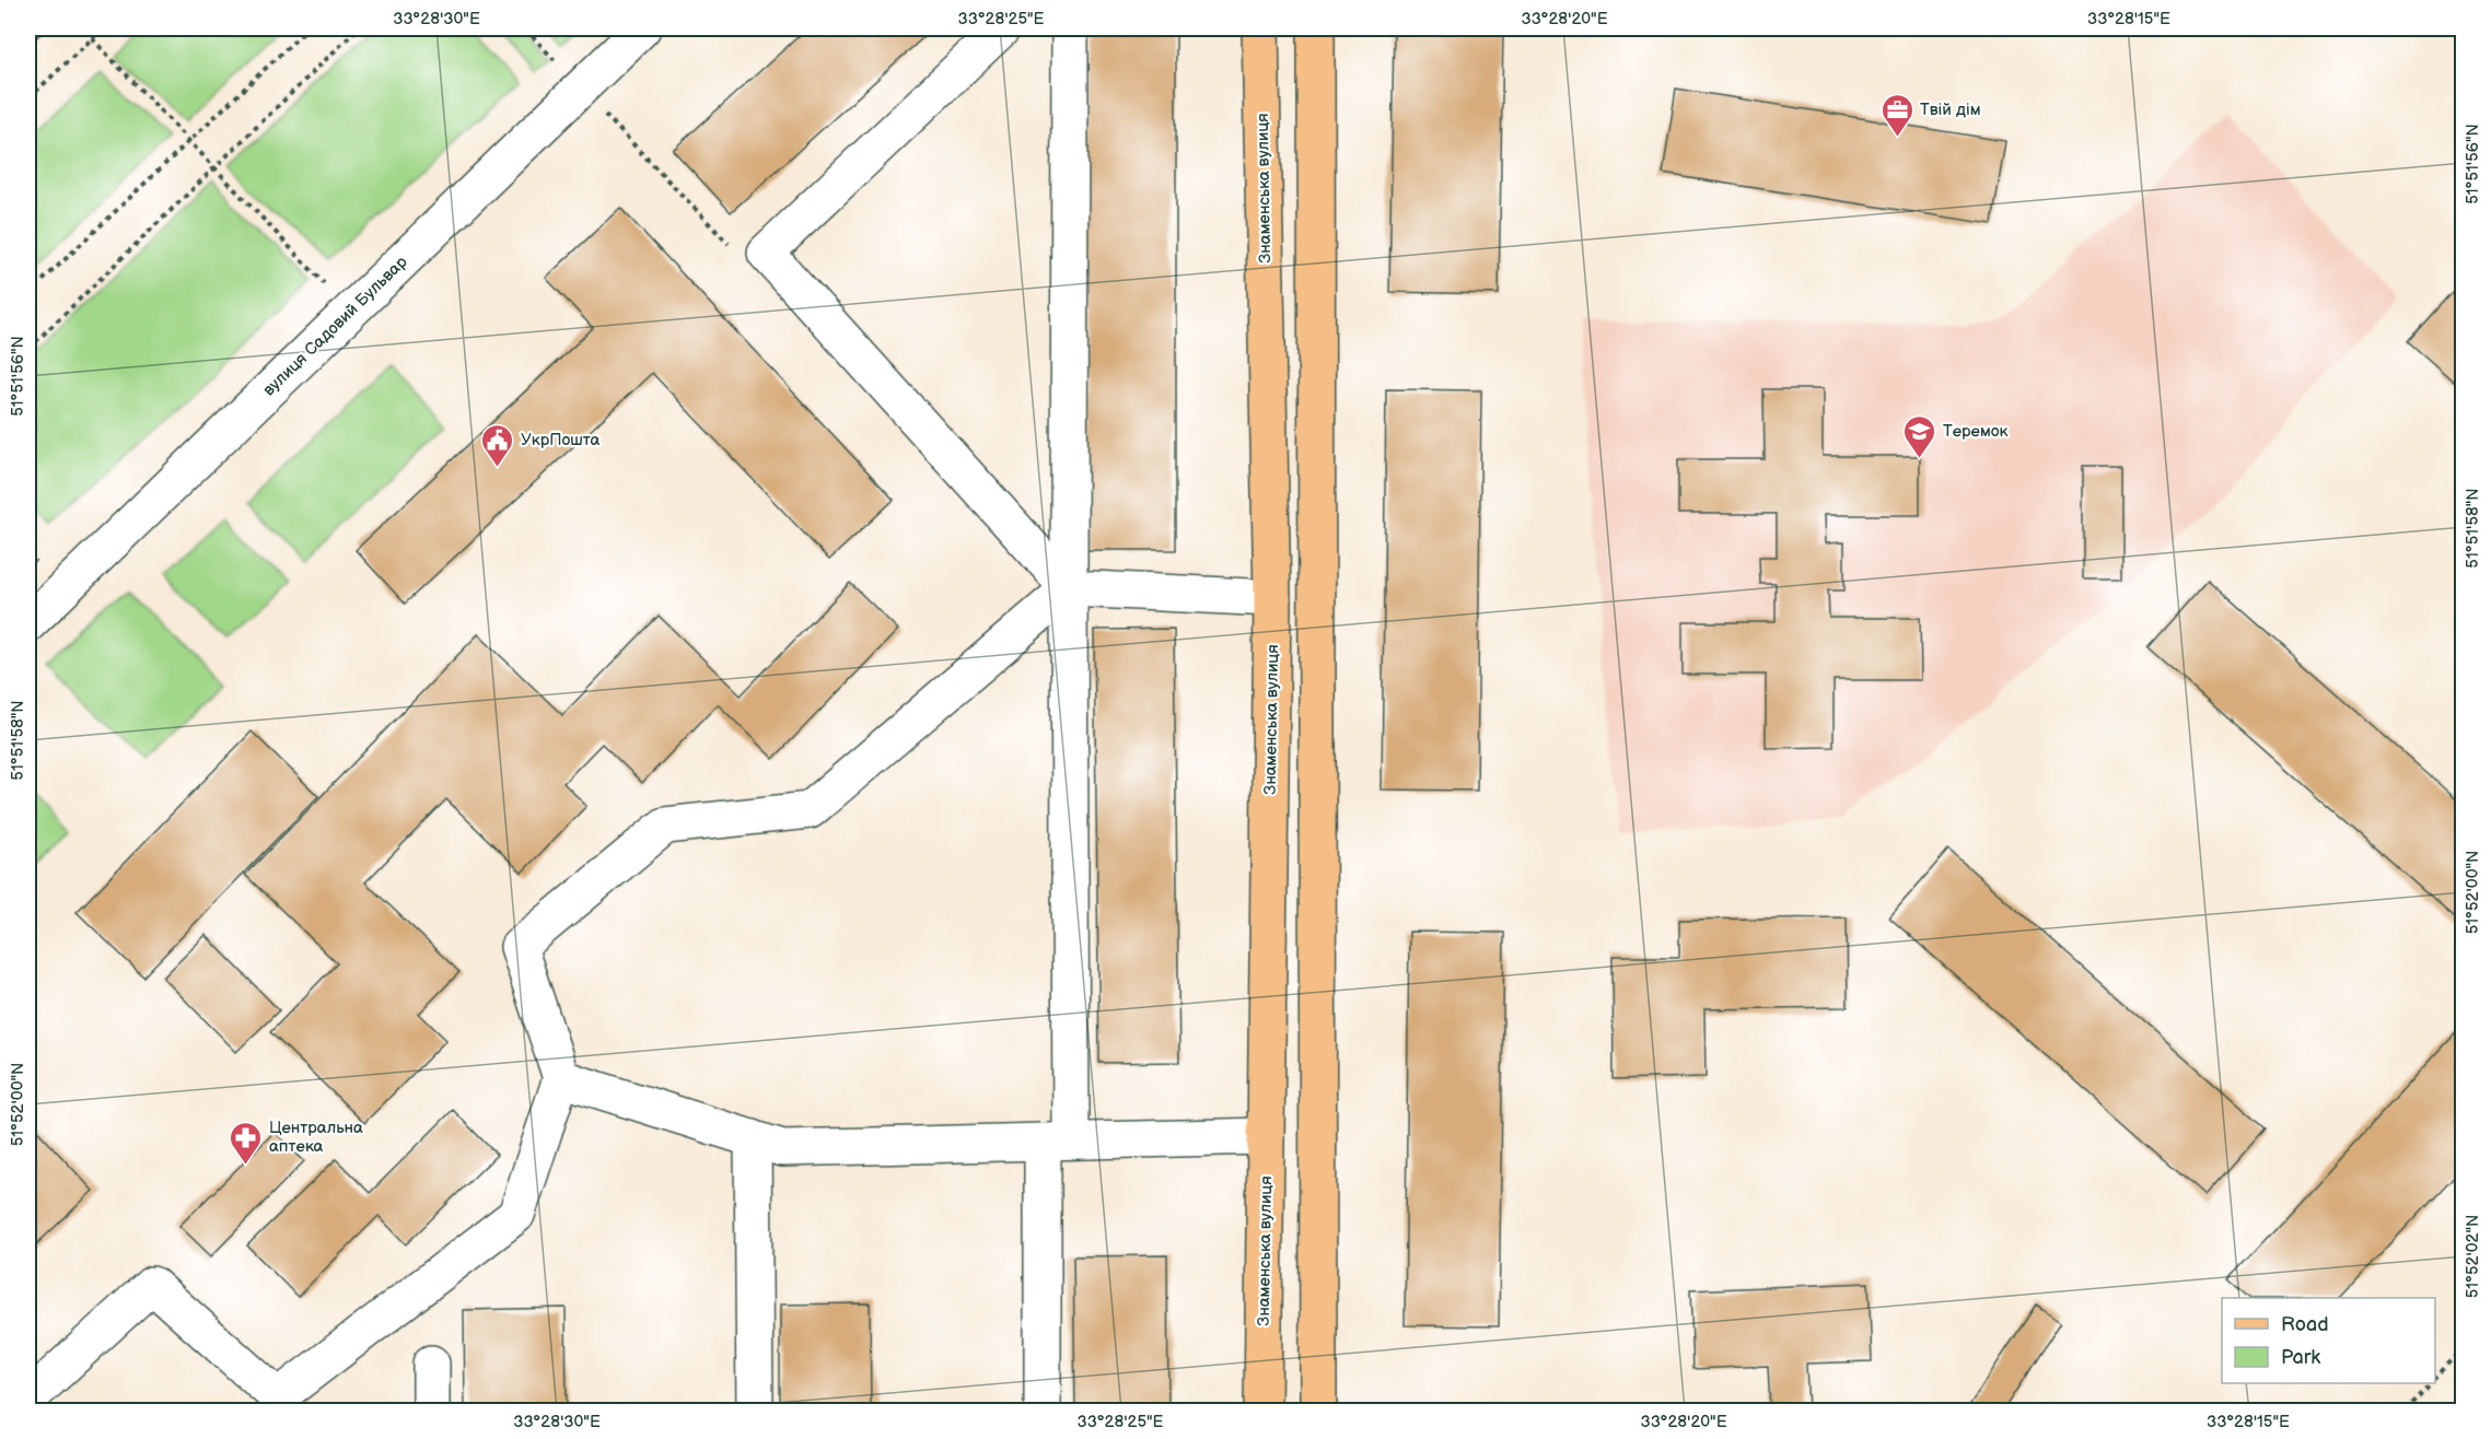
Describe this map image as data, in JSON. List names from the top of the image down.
{
  "streets": {
    "main road": ["Знаменська вулиця"],
    "street": ["вулиця Садовий Бульвар"]
  },
  "places": {
    "office": ["Твій дім"],
    "school or university": ["Теремок"],
    "public building": ["УкрПошта"],
    "pharmacy": ["Центральна аптека"]
  },
  "legend": ["Road", "Park"],
  "coordinates": [
    "33°28'30\"E",
    "33°28'25\"E",
    "33°28'20\"E",
    "33°28'15\"E",
    "51°51'56\"N",
    "51°51'58\"N",
    "51°52'00\"N",
    "51°52'02\"N"
  ]
}
